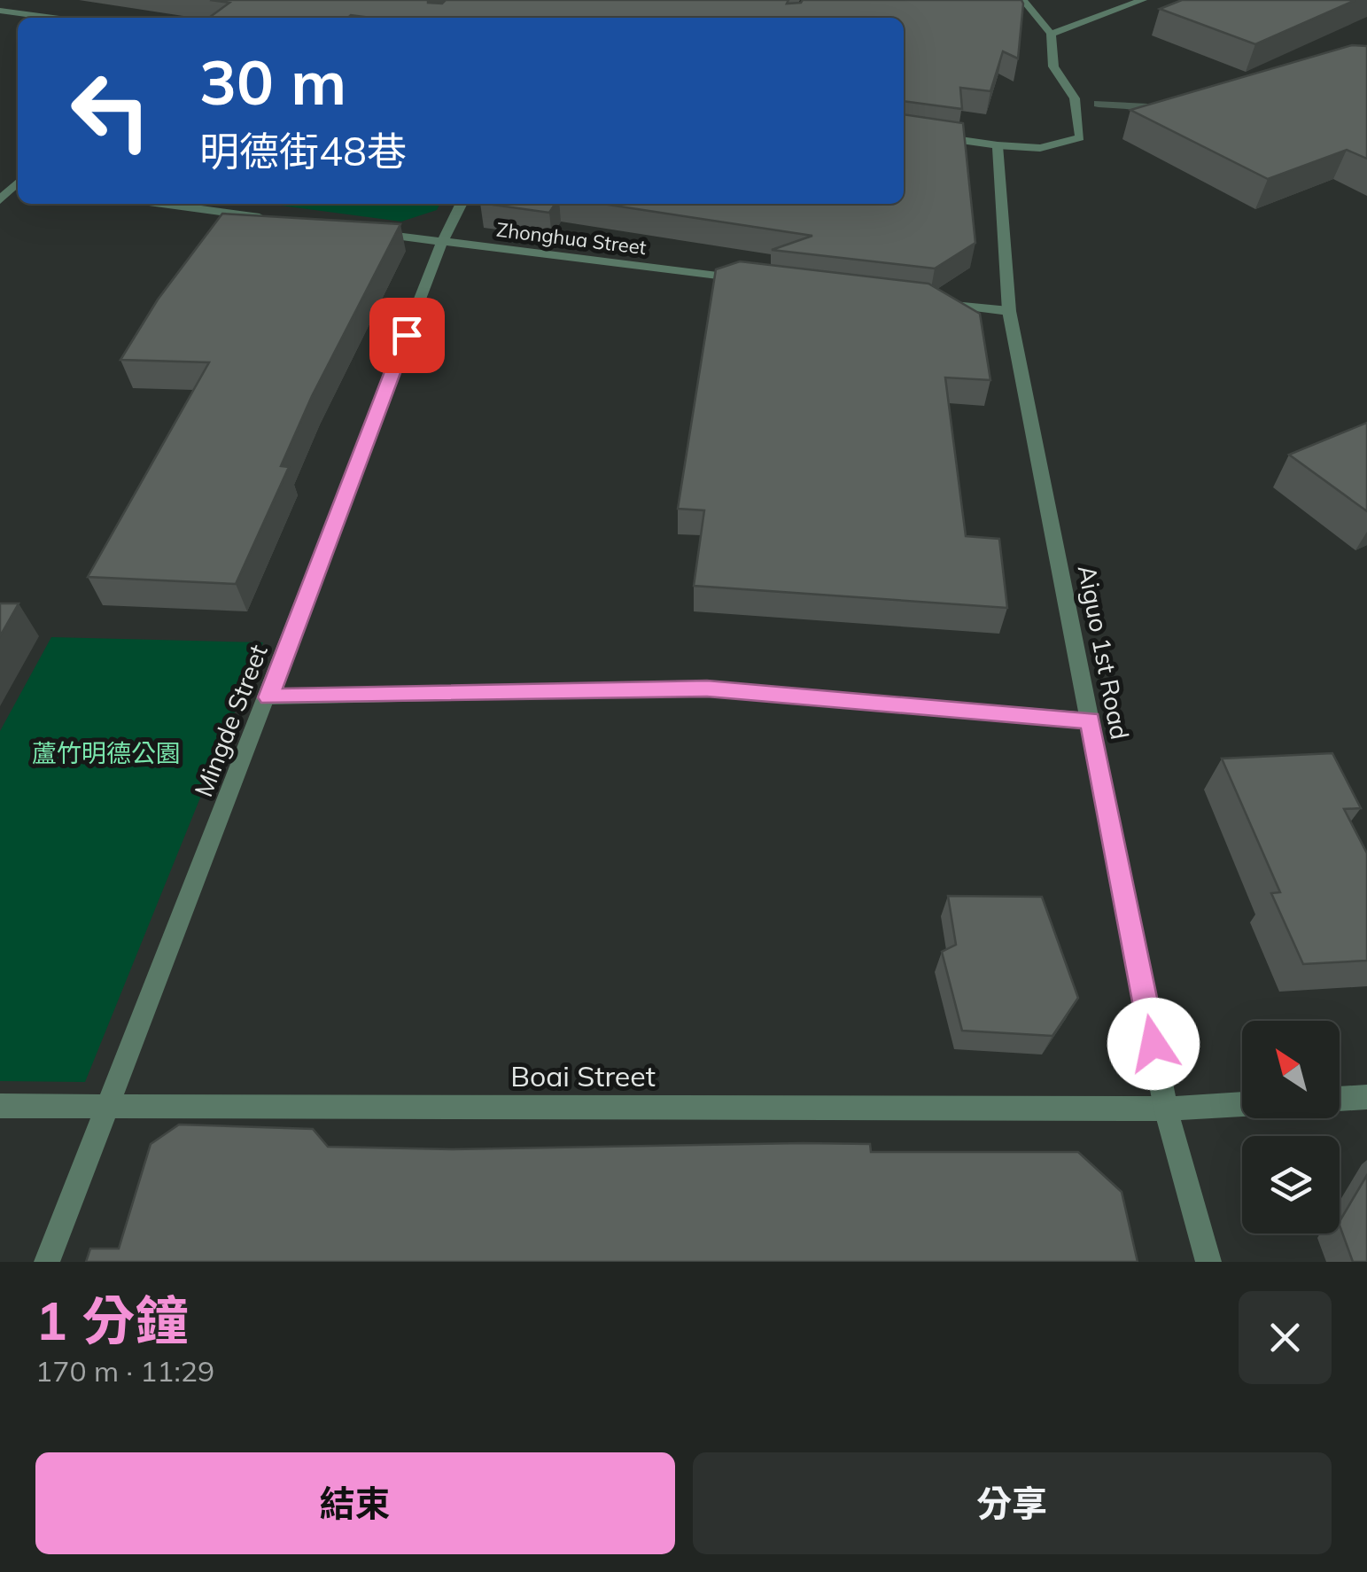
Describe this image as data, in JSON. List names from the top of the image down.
{
  "streets": {
    "street": [
      "Zhonghua Street",
      "Aiguo 1st Road",
      "Mingde Street",
      "Boai Street"
    ]
  },
  "crossings": [
    ["Zhonghua Street", "Mingde Street"],
    ["Aiguo 1st Road", "Boai Street"],
    ["Mingde Street", "Boai Street"]
  ],
  "parks": ["蘆竹明德公園"],
  "north": "top left",
  "page": {
    "turn": ["30 m", "明德街48巷"],
    "heading": ["1 分鐘", "170 m · 11:29"],
    "buttons": ["結束", "分享"]
  }
}
